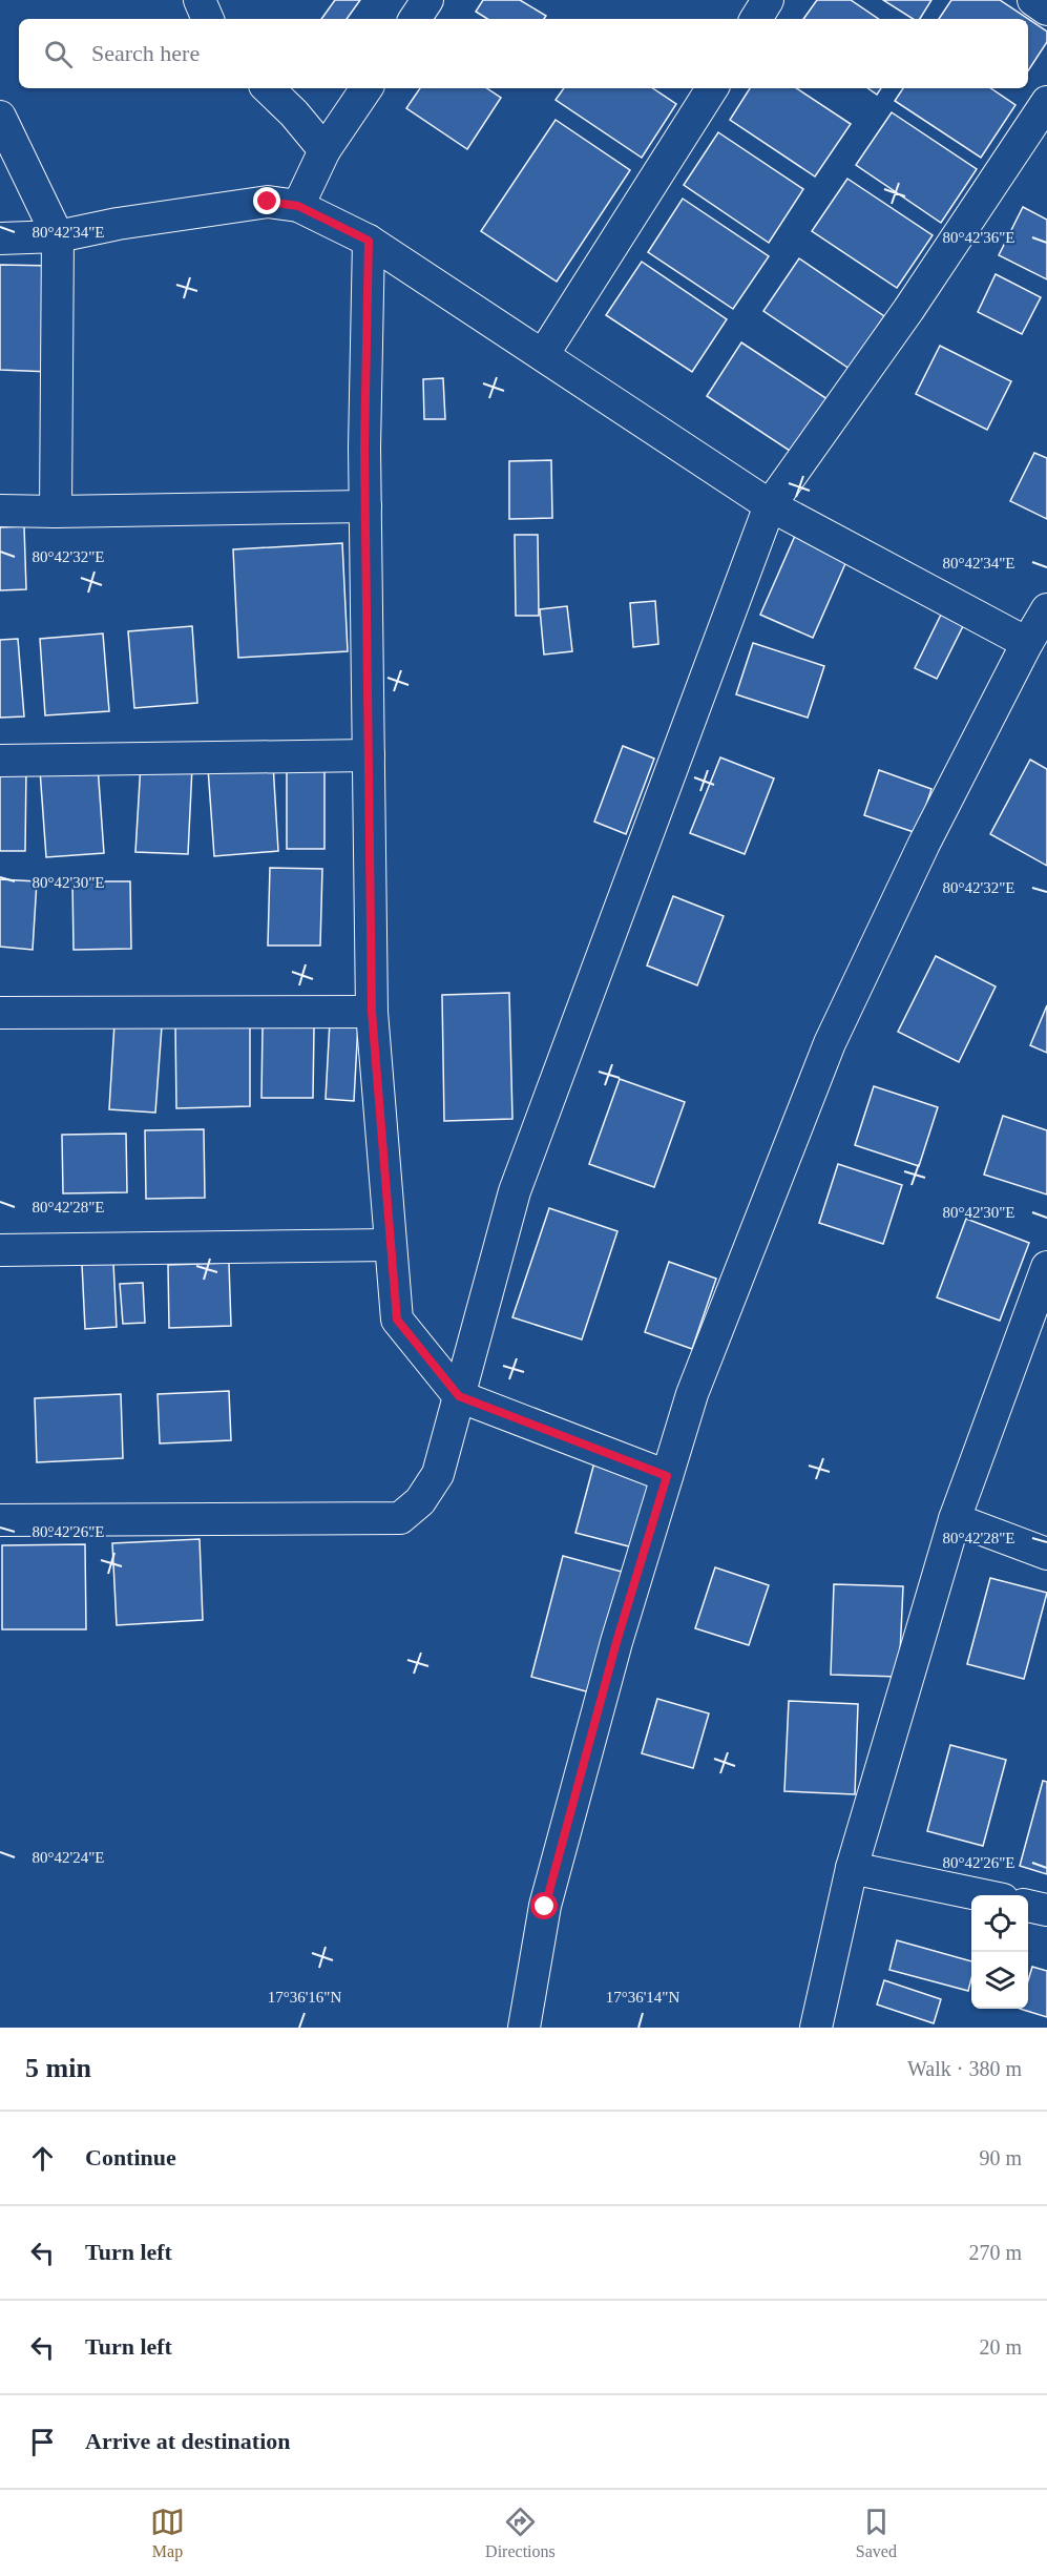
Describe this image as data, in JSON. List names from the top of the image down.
{
  "page": {
    "search": "Search here",
    "heading": ["5 min", "Walk · 380 m"],
    "list": [
      ["Continue", "90 m"],
      ["Turn left", "270 m"],
      ["Turn left", "20 m"],
      "Arrive at destination"
    ],
    "nav": ["Map", "Directions", "Saved"]
  },
  "coordinates": [
    "80°42'34\"E",
    "80°42'36\"E",
    "80°42'32\"E",
    "80°42'30\"E",
    "80°42'28\"E",
    "80°42'26\"E",
    "80°42'24\"E",
    "17°36'16\"N",
    "17°36'14\"N"
  ]
}
